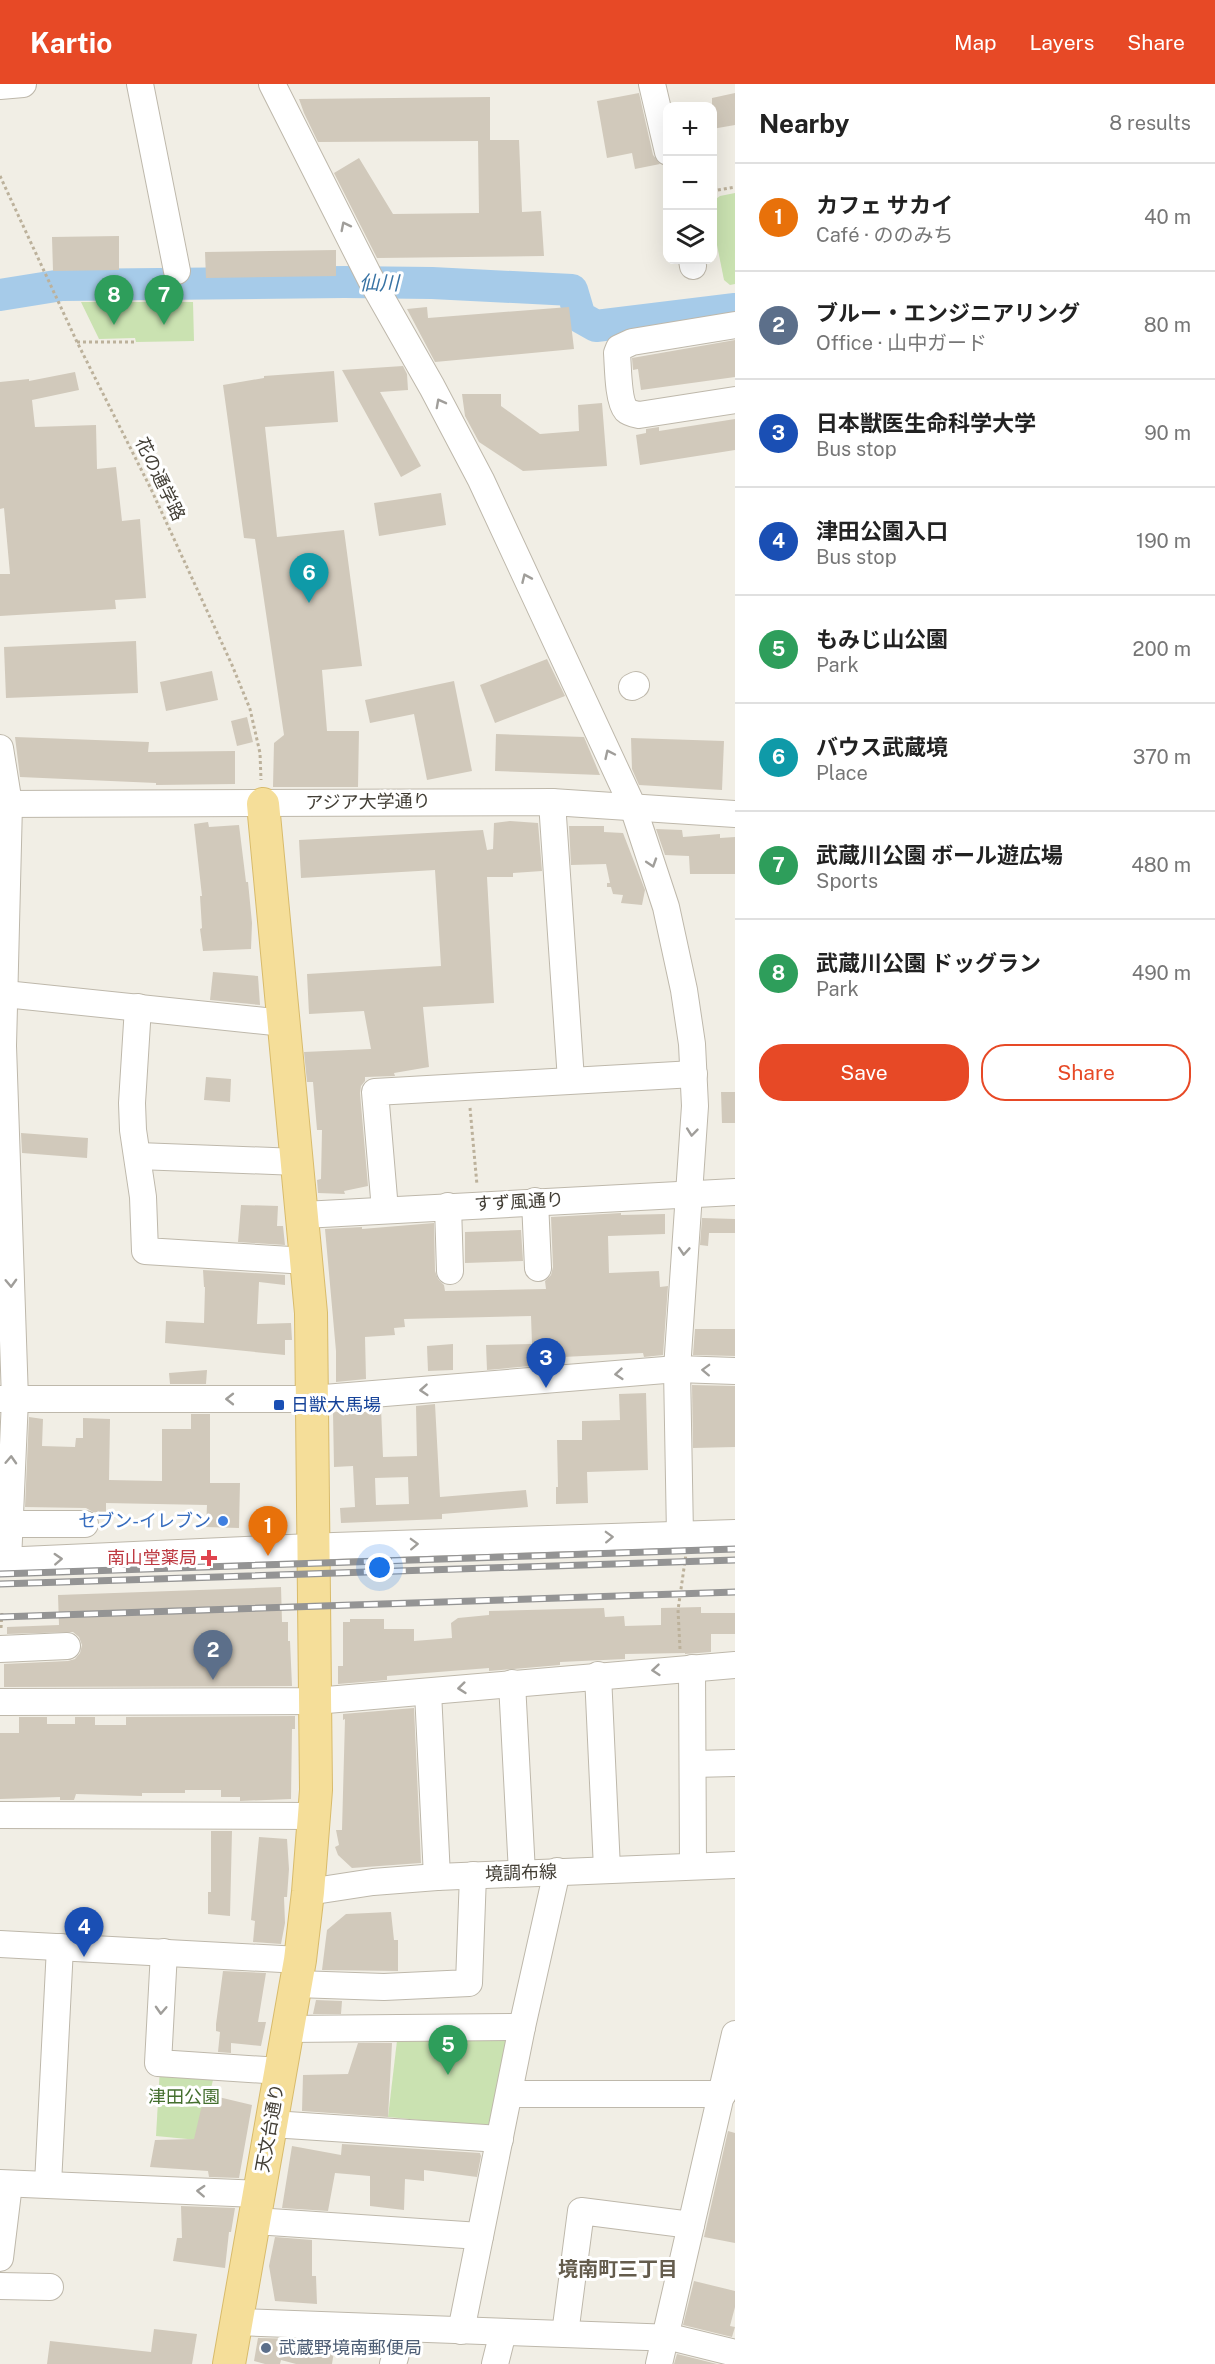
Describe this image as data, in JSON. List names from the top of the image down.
{
  "streets": {
    "main road": ["天文台通り"],
    "street": ["アジア大学通り", "すず風通り", "境調布線"],
    "path": ["花の通学路"]
  },
  "crossings": [
    ["花の通学路", "アジア大学通り"],
    ["花の通学路", "天文台通り"],
    ["アジア大学通り", "天文台通り"],
    ["すず風通り", "天文台通り"],
    ["境調布線", "天文台通り"]
  ],
  "districts": ["境南町三丁目"],
  "water": ["仙川"],
  "parks": ["津田公園"],
  "places": {
    "transit": ["日獣大馬場"],
    "other": ["セブン-イレブン", "武蔵野境南郵便局"],
    "health": ["南山堂薬局"]
  },
  "page": {
    "header": "Kartio",
    "nav": ["Map", "Layers", "Share"],
    "heading": ["Nearby", "8 results"],
    "map_buttons": ["+", "−"],
    "list": [
      {
        "mark": "1",
        "name": "カフェ サカイ",
        "note": "Café · ののみち",
        "value": "40 m"
      },
      {
        "mark": "2",
        "name": "ブルー・エンジニアリング",
        "note": "Office · 山中ガード",
        "value": "80 m"
      },
      {
        "mark": "3",
        "name": "日本獣医生命科学大学",
        "note": "Bus stop",
        "value": "90 m"
      },
      {
        "mark": "4",
        "name": "津田公園入口",
        "note": "Bus stop",
        "value": "190 m"
      },
      {
        "mark": "5",
        "name": "もみじ山公園",
        "note": "Park",
        "value": "200 m"
      },
      {
        "mark": "6",
        "name": "バウス武蔵境",
        "note": "Place",
        "value": "370 m"
      },
      {
        "mark": "7",
        "name": "武蔵川公園 ボール遊広場",
        "note": "Sports",
        "value": "480 m"
      },
      {
        "mark": "8",
        "name": "武蔵川公園 ドッグラン",
        "note": "Park",
        "value": "490 m"
      }
    ],
    "pins": [
      "7",
      "8",
      "6",
      "3",
      "1",
      "2",
      "4",
      "5"
    ],
    "buttons": ["Save", "Share"]
  }
}
